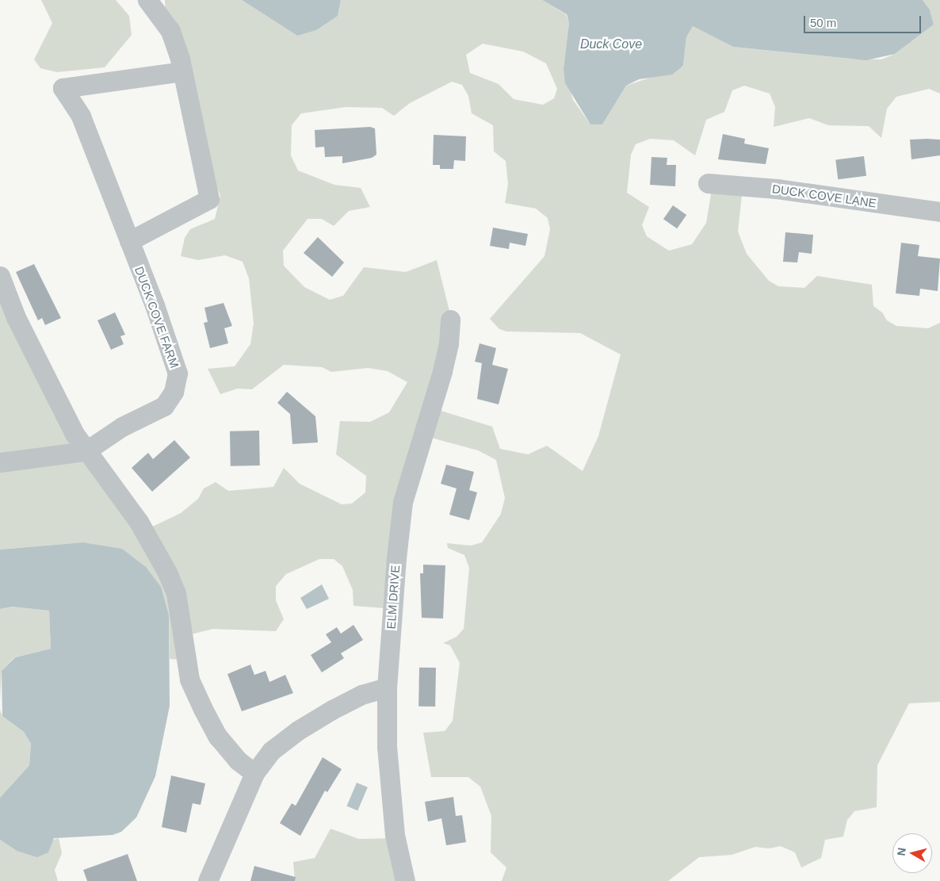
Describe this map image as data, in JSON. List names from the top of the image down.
{
  "streets": {
    "street": ["DUCK COVE LANE", "DUCK COVE FARM", "ELM DRIVE"]
  },
  "water": ["Duck Cove"],
  "scale_bar": "50 m",
  "north": "left"
}
